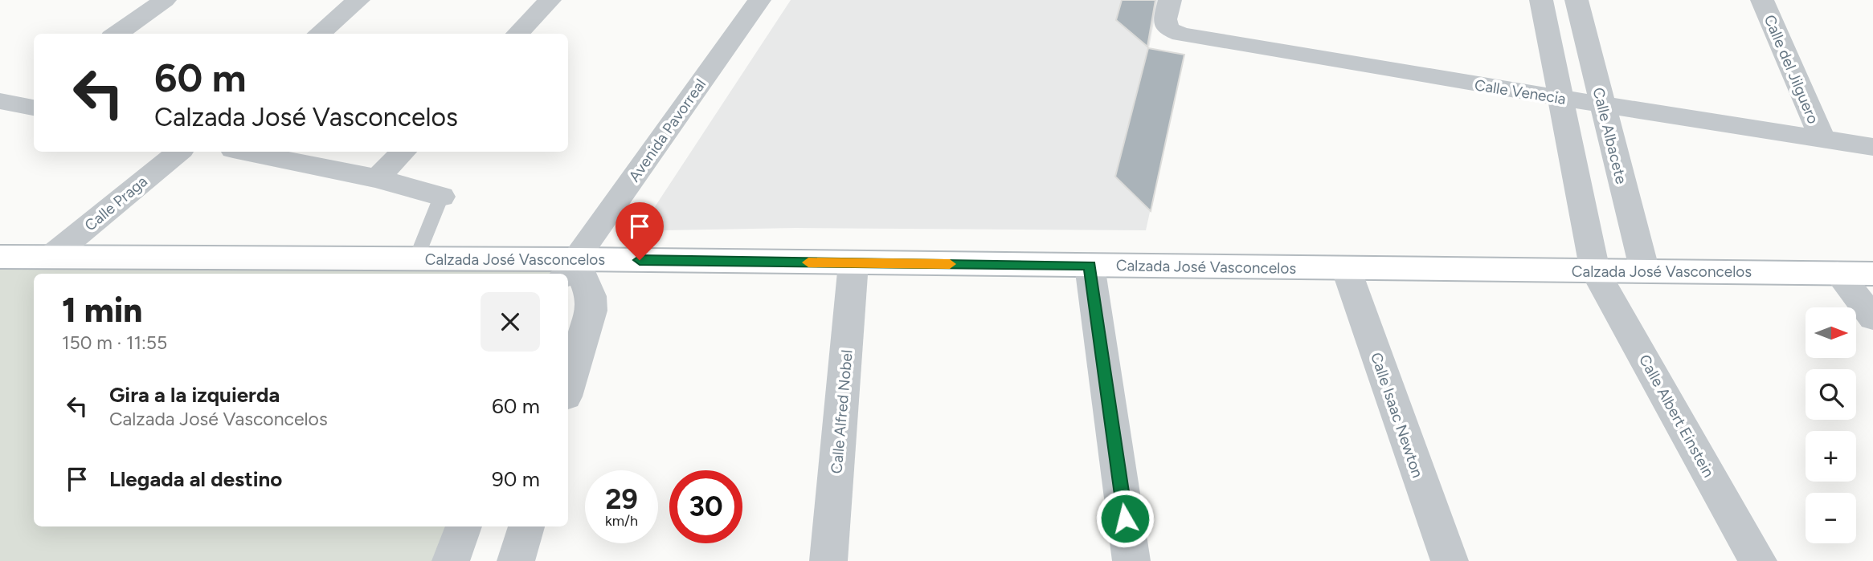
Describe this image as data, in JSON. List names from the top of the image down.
{
  "streets": {
    "main road": ["Calzada José Vasconcelos"],
    "street": [
      "Calle del Jilguero",
      "Calle Venecia",
      "Avenida Pavorreal",
      "Calle Albacete",
      "Calle Praga",
      "Calle Alfred Nobel",
      "Calle Isaac Newton",
      "Calle Albert Einstein"
    ]
  },
  "crossings": [
    ["Calle del Jilguero", "Calle Venecia"],
    ["Calle Venecia", "Calle Albacete"],
    ["Avenida Pavorreal", "Calzada José Vasconcelos"],
    ["Calle Albacete", "Calzada José Vasconcelos"],
    ["Calle Praga", "Calzada José Vasconcelos"],
    ["Calzada José Vasconcelos", "Calle Alfred Nobel"],
    ["Calzada José Vasconcelos", "Calle Isaac Newton"],
    ["Calzada José Vasconcelos", "Calle Albert Einstein"]
  ],
  "north": "right",
  "page": {
    "turn": ["60 m", "Calzada José Vasconcelos"],
    "heading": ["1 min", "150 m · 11:55"],
    "map_buttons": ["+", "−"],
    "list": [
      {
        "name": "Gira a la izquierda",
        "note": "Calzada José Vasconcelos",
        "value": "60 m"
      },
      {
        "name": "Llegada al destino",
        "value": "90 m"
      }
    ],
    "speed": "29 km/h",
    "limit": "30"
  }
}
